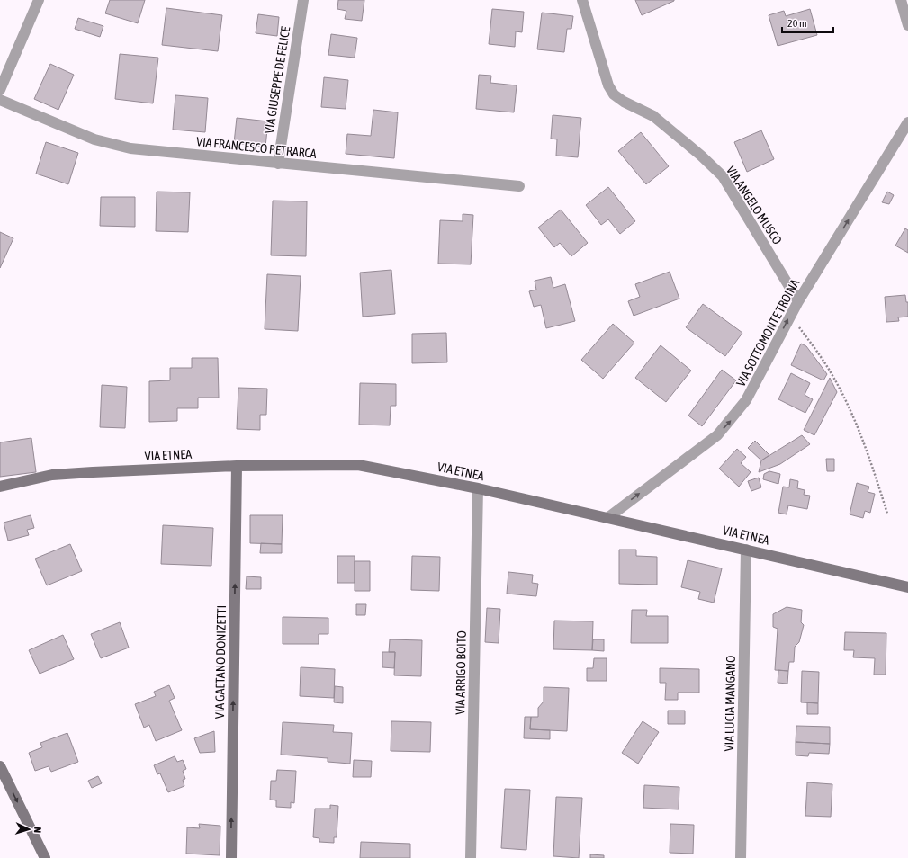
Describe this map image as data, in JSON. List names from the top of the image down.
{
  "streets": {
    "main road": ["VIA ETNEA", "VIA GAETANO DONIZETTI"],
    "street": [
      "VIA GIUSEPPE DE FELICE",
      "VIA FRANCESCO PETRARCA",
      "VIA ANGELO MUSCO",
      "VIA SOTTOMONTE TROINA",
      "VIA ARRIGO BOITO",
      "VIA LUCIA MANGANO"
    ]
  },
  "crossings": [
    ["VIA GIUSEPPE DE FELICE", "VIA FRANCESCO PETRARCA"],
    ["VIA ANGELO MUSCO", "VIA SOTTOMONTE TROINA"],
    ["VIA SOTTOMONTE TROINA", "VIA ETNEA"],
    ["VIA ETNEA", "VIA GAETANO DONIZETTI"],
    ["VIA ETNEA", "VIA ARRIGO BOITO"],
    ["VIA ETNEA", "VIA LUCIA MANGANO"]
  ],
  "one_way": ["VIA SOTTOMONTE TROINA", "VIA GAETANO DONIZETTI"],
  "scale_bar": "20 m",
  "north": "right"
}
